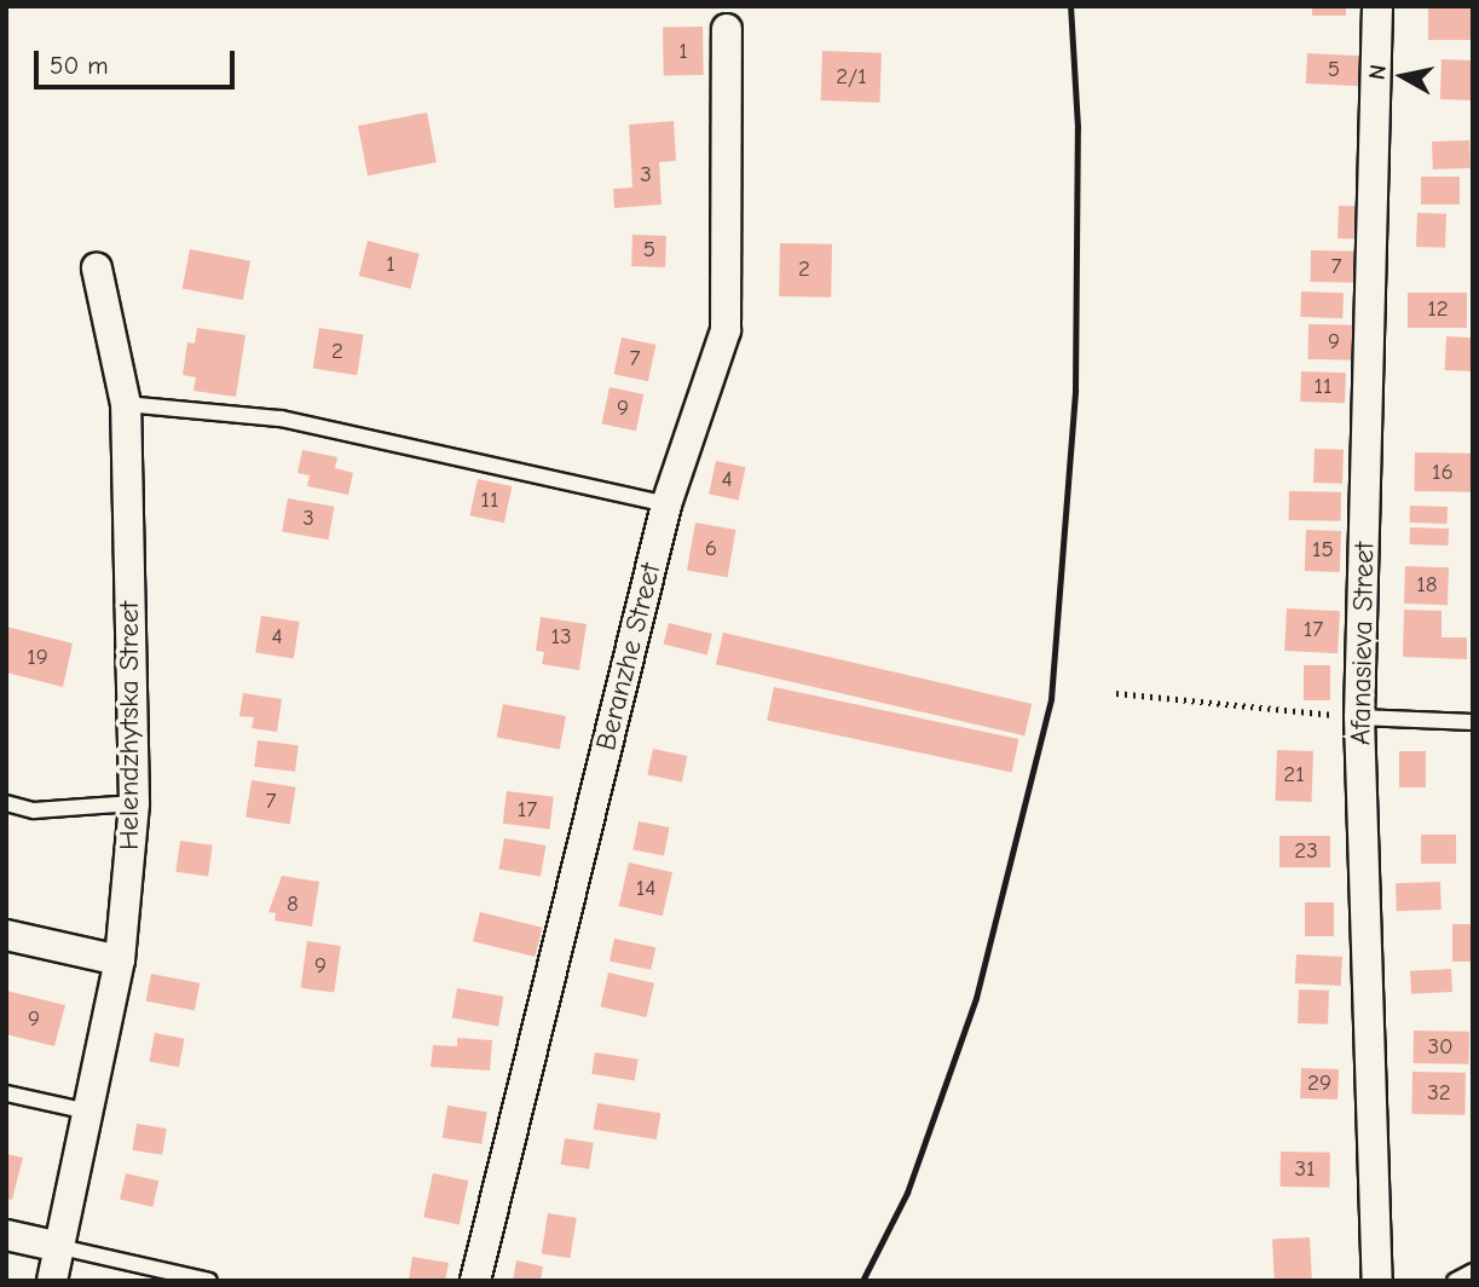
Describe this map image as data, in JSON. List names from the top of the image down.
{
  "streets": {
    "street": ["Afanasieva Street", "Beranzhe Street", "Helendzhytska Street"]
  },
  "house_numbers": [
    "1",
    "5",
    "2/1",
    "3",
    "5",
    "1",
    "7",
    "2",
    "12",
    "9",
    "2",
    "7",
    "11",
    "9",
    "16",
    "4",
    "11",
    "3",
    "6",
    "15",
    "18",
    "17",
    "4",
    "13",
    "19",
    "21",
    "7",
    "17",
    "23",
    "14",
    "8",
    "9",
    "9",
    "30",
    "29",
    "32",
    "31"
  ],
  "scale_bar": "50 m",
  "north": "left"
}
